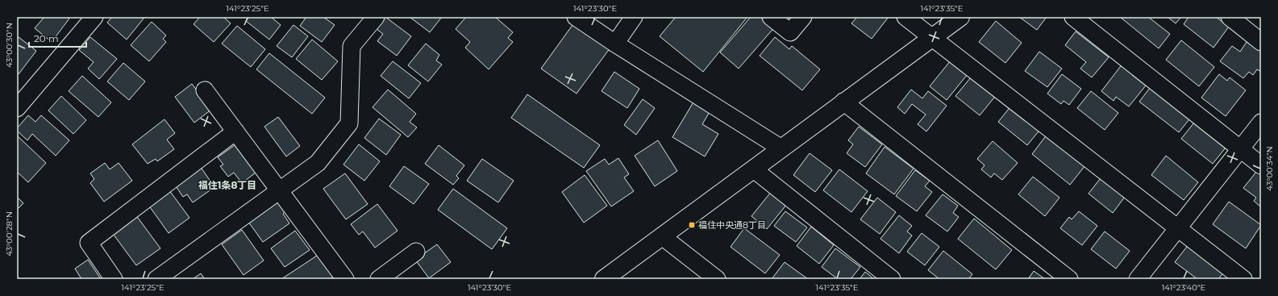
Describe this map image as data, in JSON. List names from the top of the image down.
{
  "districts": ["福住1条8丁目"],
  "places": {
    "transit": ["福住中央通8丁目"]
  },
  "scale_bar": "20 m",
  "coordinates": [
    "141°23'25\"E",
    "141°23'30\"E",
    "141°23'35\"E",
    "43°00'30\"N",
    "43°00'34\"N",
    "43°00'28\"N",
    "141°23'40\"E"
  ]
}
